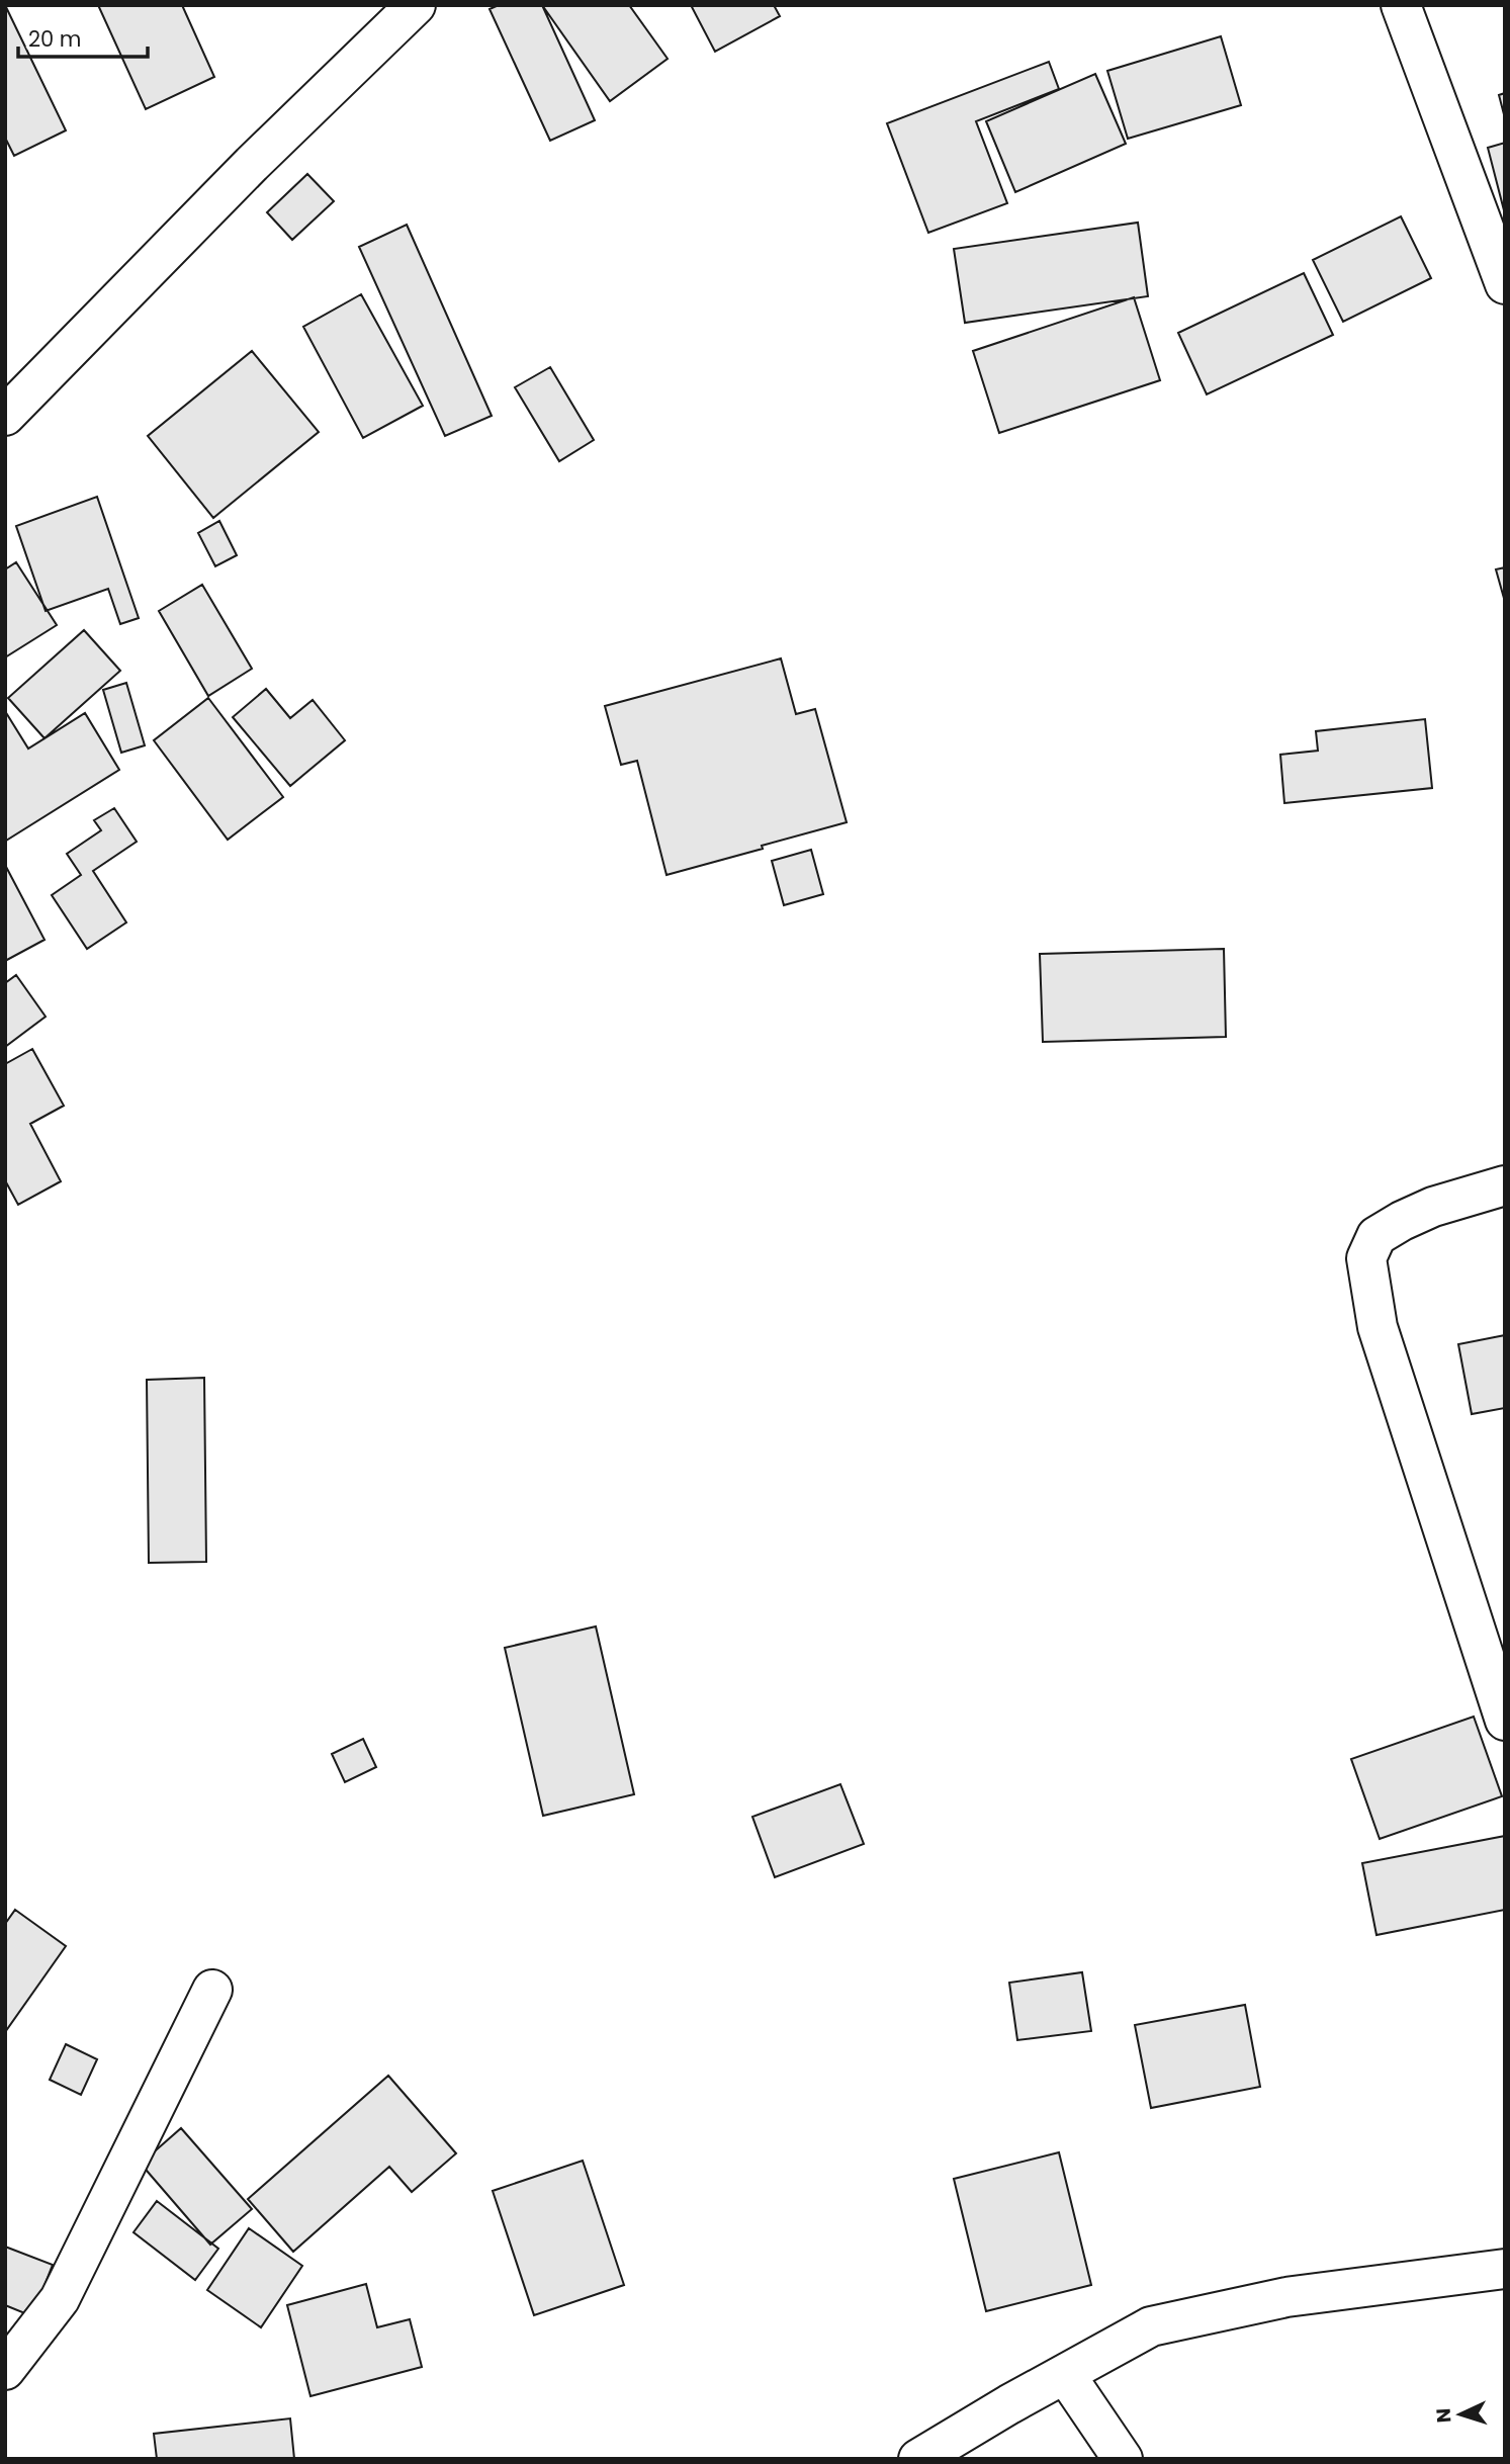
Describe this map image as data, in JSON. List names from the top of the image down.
{
  "scale_bar": "20 m",
  "north": "left"
}
